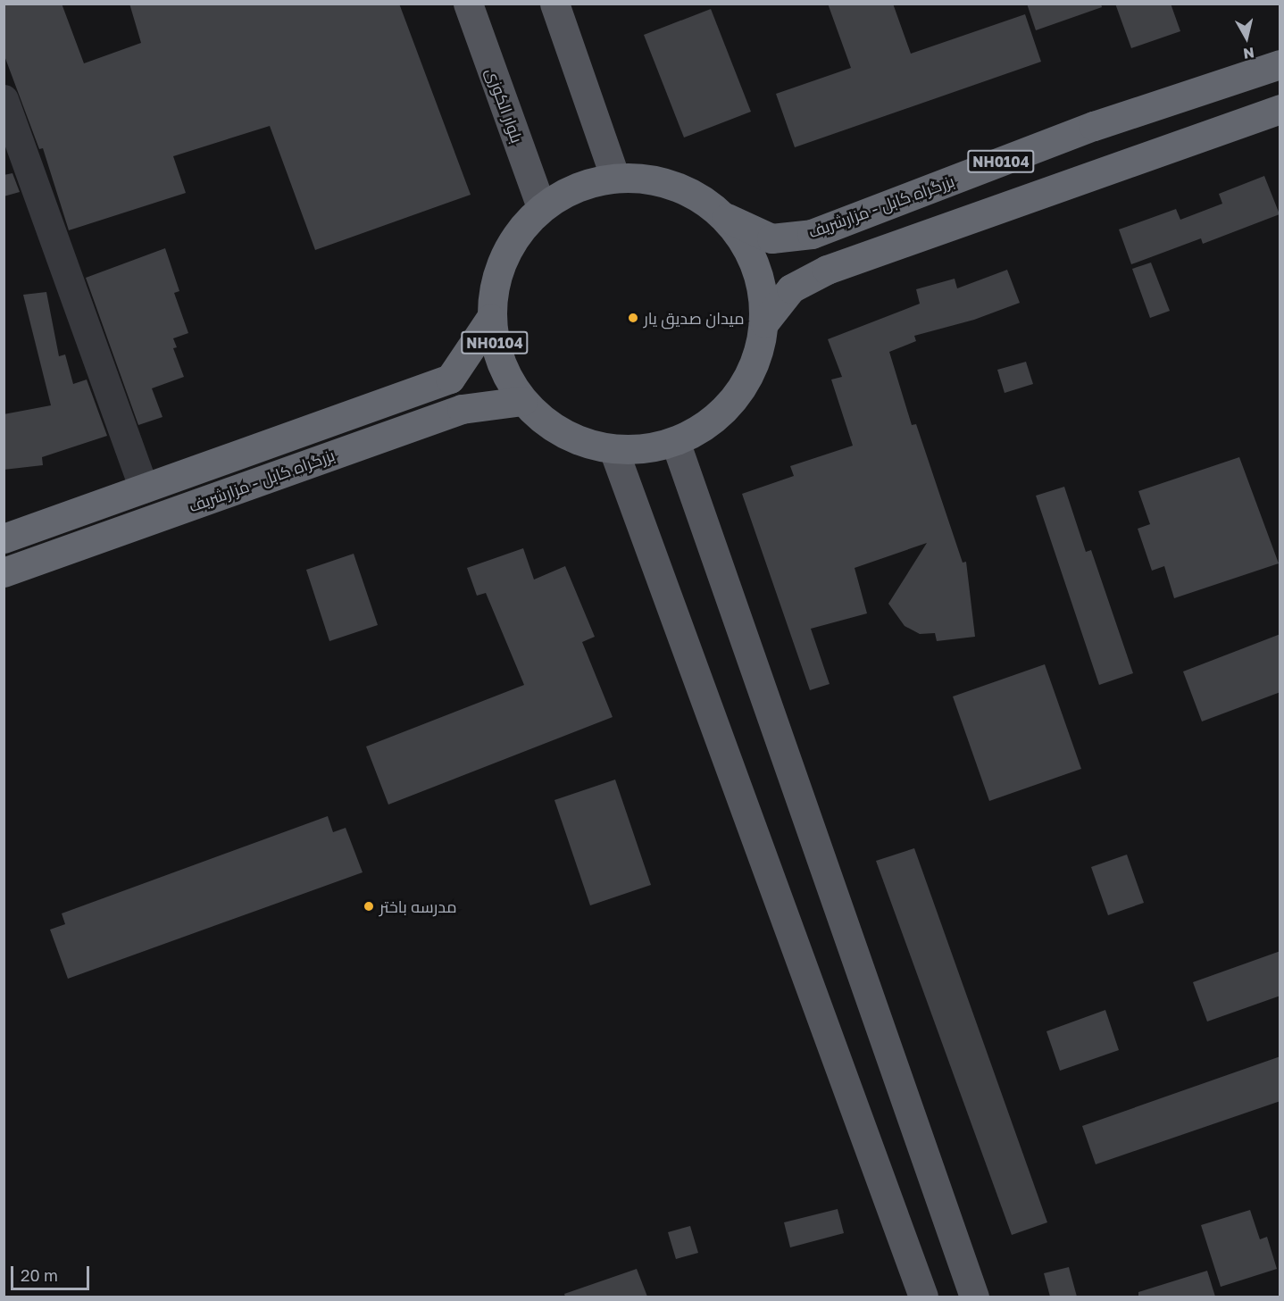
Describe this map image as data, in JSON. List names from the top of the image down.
{
  "streets": {
    "highway": ["NH0104", "بزرگراه کابل - مزارشریف"],
    "main road": ["بلوار الکوزی"]
  },
  "crossings": [
    ["بلوار الکوزی", "NH0104"],
    ["NH0104", "بزرگراه کابل - مزارشریف"]
  ],
  "places": ["میدان صدیق یار", "مدرسه باختر"],
  "scale_bar": "20 m",
  "north": "bottom"
}
